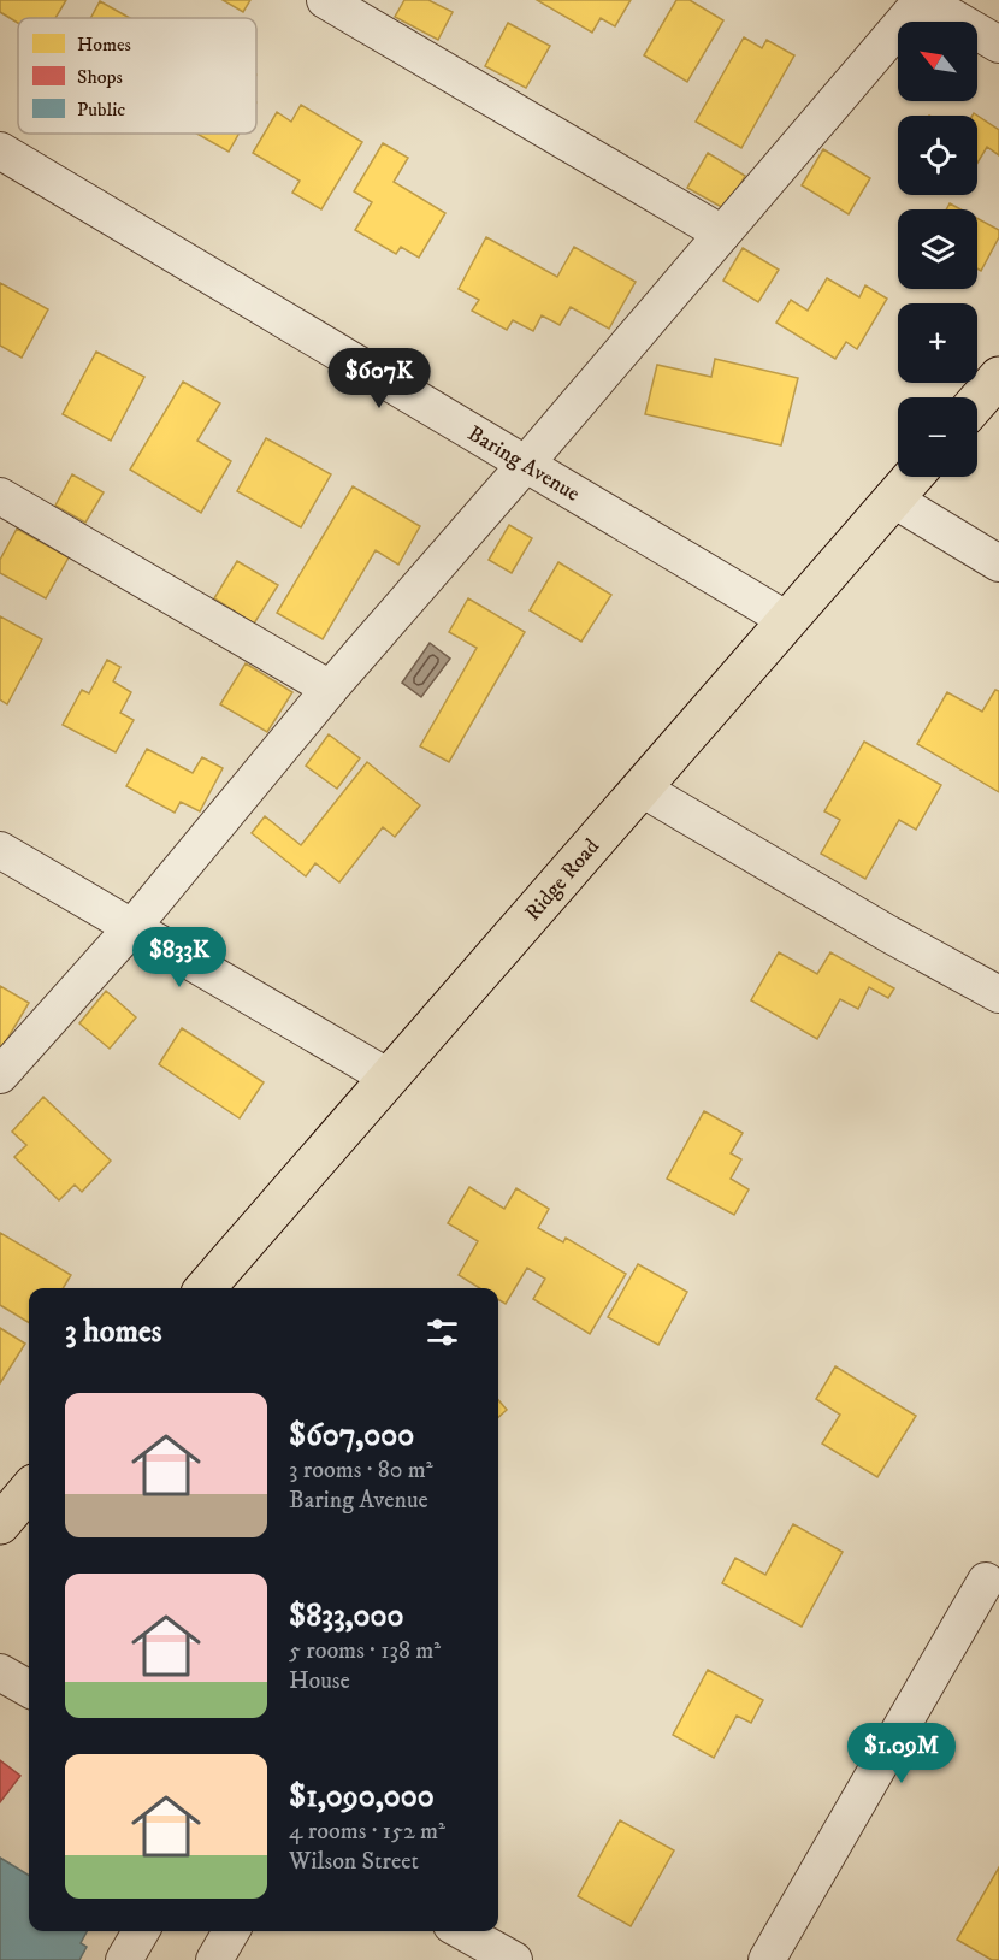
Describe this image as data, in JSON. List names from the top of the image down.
{
  "streets": {
    "main road": ["Ridge Road"],
    "street": ["Baring Avenue"]
  },
  "crossings": [
    ["Baring Avenue", "Ridge Road"]
  ],
  "legend": ["Homes", "Shops", "Public"],
  "north": "top left",
  "page": {
    "map_buttons": ["+", "−"],
    "price": ["$607K", "$833K", "$1.09M"],
    "heading": "3 homes",
    "list": [
      {
        "name": "$607,000",
        "note": "3 rooms · 80 m² · Baring Avenue"
      },
      {
        "name": "$833,000",
        "note": "5 rooms · 138 m² · House"
      },
      {
        "name": "$1,090,000",
        "note": "4 rooms · 152 m² · Wilson Street"
      }
    ]
  }
}
